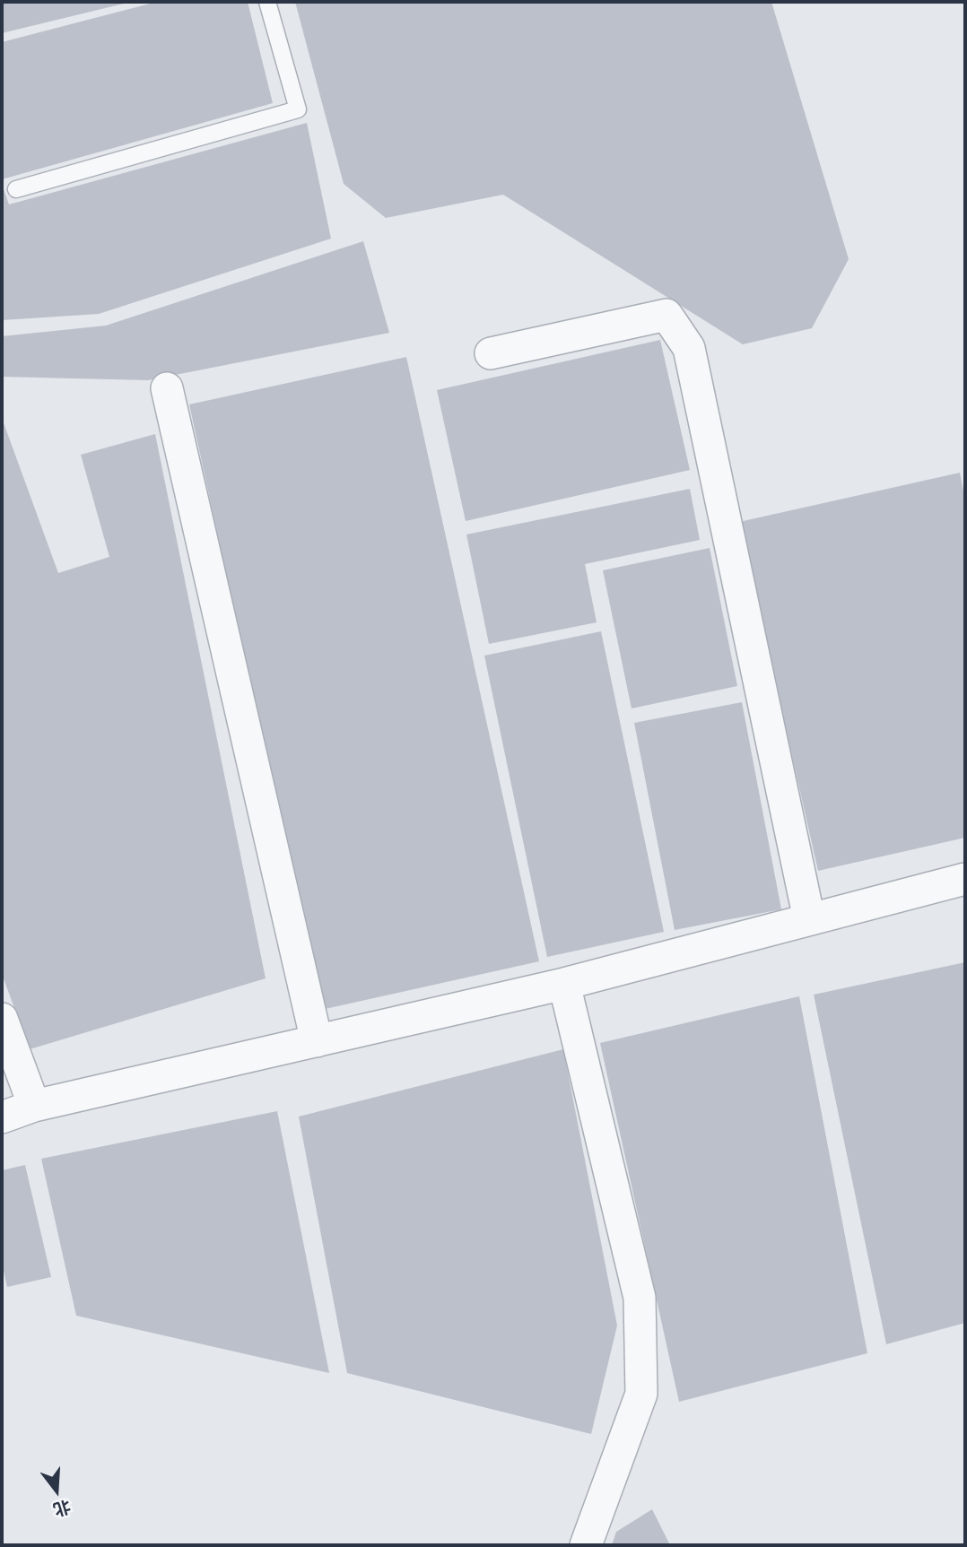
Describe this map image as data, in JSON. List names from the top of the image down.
{
  "north": "bottom"
}
